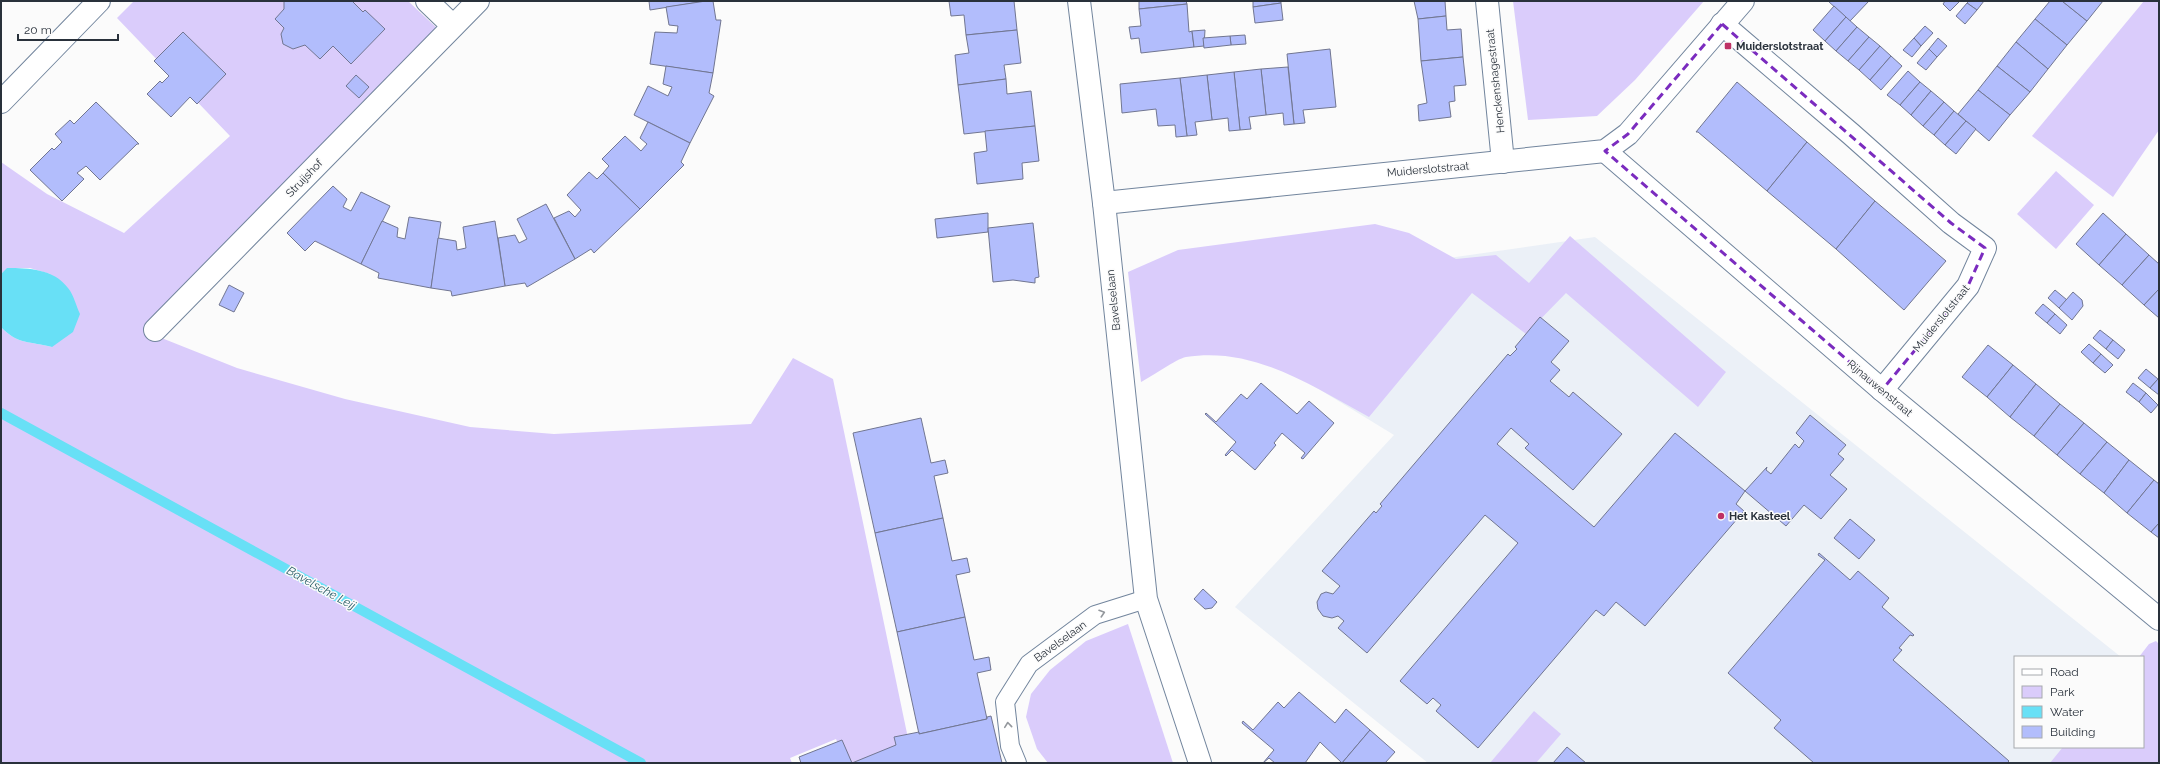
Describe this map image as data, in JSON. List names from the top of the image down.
{
  "streets": {
    "street": [
      "Henckenshagestraat",
      "Muiderslotstraat",
      "Struijshof",
      "Bavelselaan",
      "Rijnauwenstraat"
    ]
  },
  "crossings": [
    ["Henckenshagestraat", "Muiderslotstraat"],
    ["Muiderslotstraat", "Bavelselaan"],
    ["Muiderslotstraat", "Rijnauwenstraat"]
  ],
  "water": ["Bavelsche Leij"],
  "places": {
    "transit": ["Muiderslotstraat"],
    "other": ["Het Kasteel"]
  },
  "legend": [
    "Road",
    "Park",
    "Water",
    "Building"
  ],
  "scale_bar": "20 m"
}
